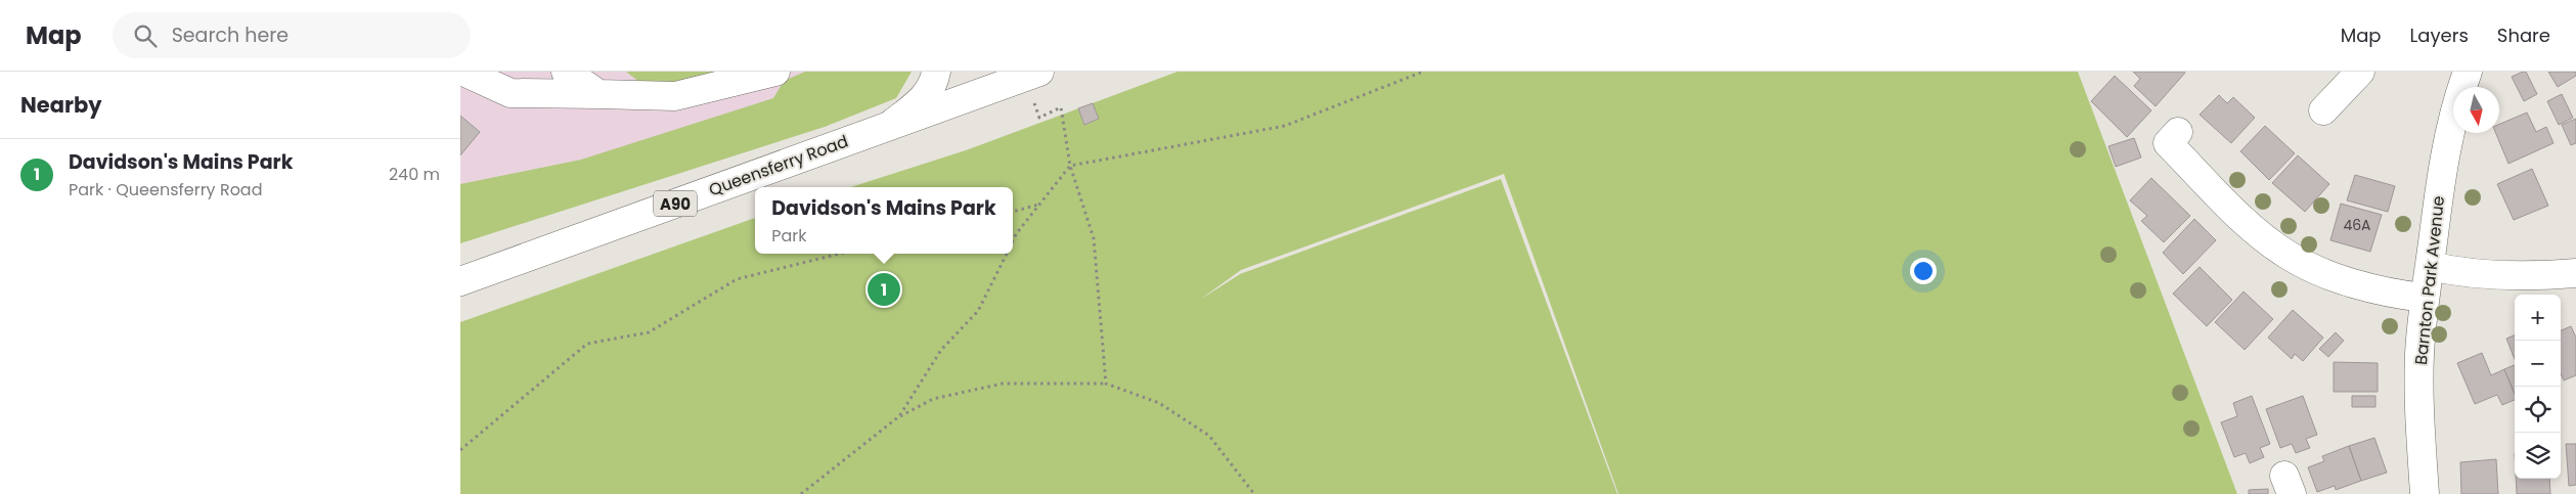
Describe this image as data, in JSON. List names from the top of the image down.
{
  "streets": {
    "street": ["Queensferry Road", "A90", "Barnton Park Avenue"]
  },
  "house_numbers": ["46A"],
  "north": "bottom",
  "page": {
    "header": "Map",
    "search": "Search here",
    "nav": ["Map", "Layers", "Share"],
    "heading": "Nearby",
    "list": [
      {
        "mark": "1",
        "name": "Davidson's Mains Park",
        "note": "Park · Queensferry Road",
        "value": "240 m"
      }
    ],
    "popup": ["Davidson's Mains Park", "Park"],
    "pins": "1",
    "map_buttons": ["+", "−"]
  }
}
